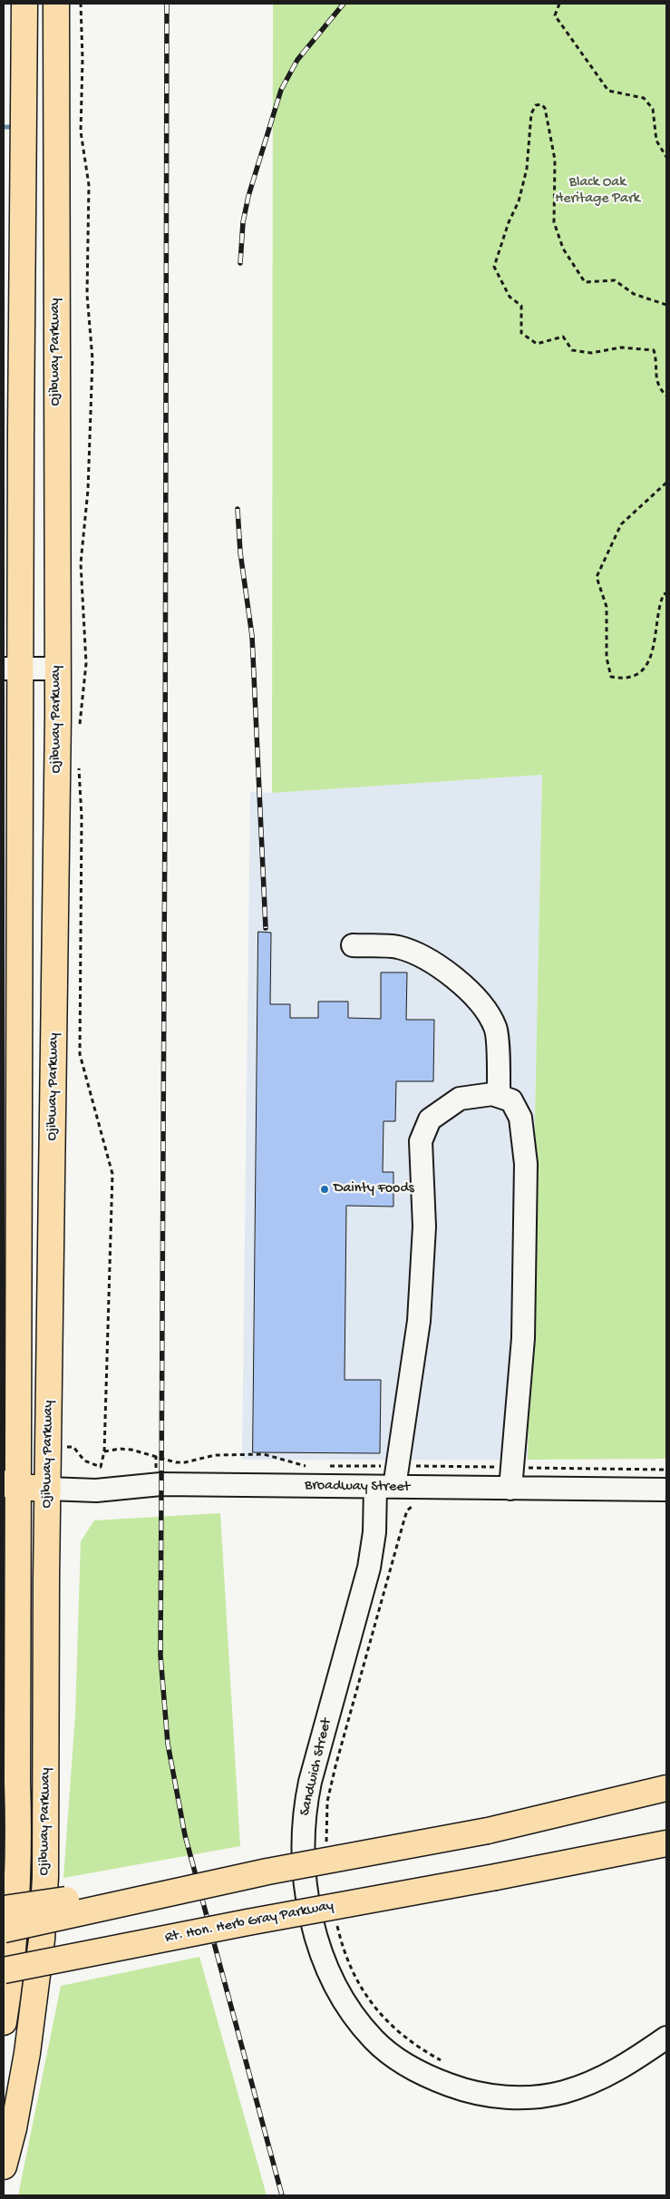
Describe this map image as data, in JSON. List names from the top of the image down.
{
  "streets": {
    "main road": ["Ojibway Parkway", "Rt. Hon. Herb Gray Parkway"],
    "street": ["Broadway Street", "Sandwich Street"]
  },
  "crossings": [
    ["Ojibway Parkway", "Broadway Street"],
    ["Broadway Street", "Sandwich Street"]
  ],
  "parks": ["Black Oak Heritage Park"],
  "places": ["Dainty Foods"]
}
